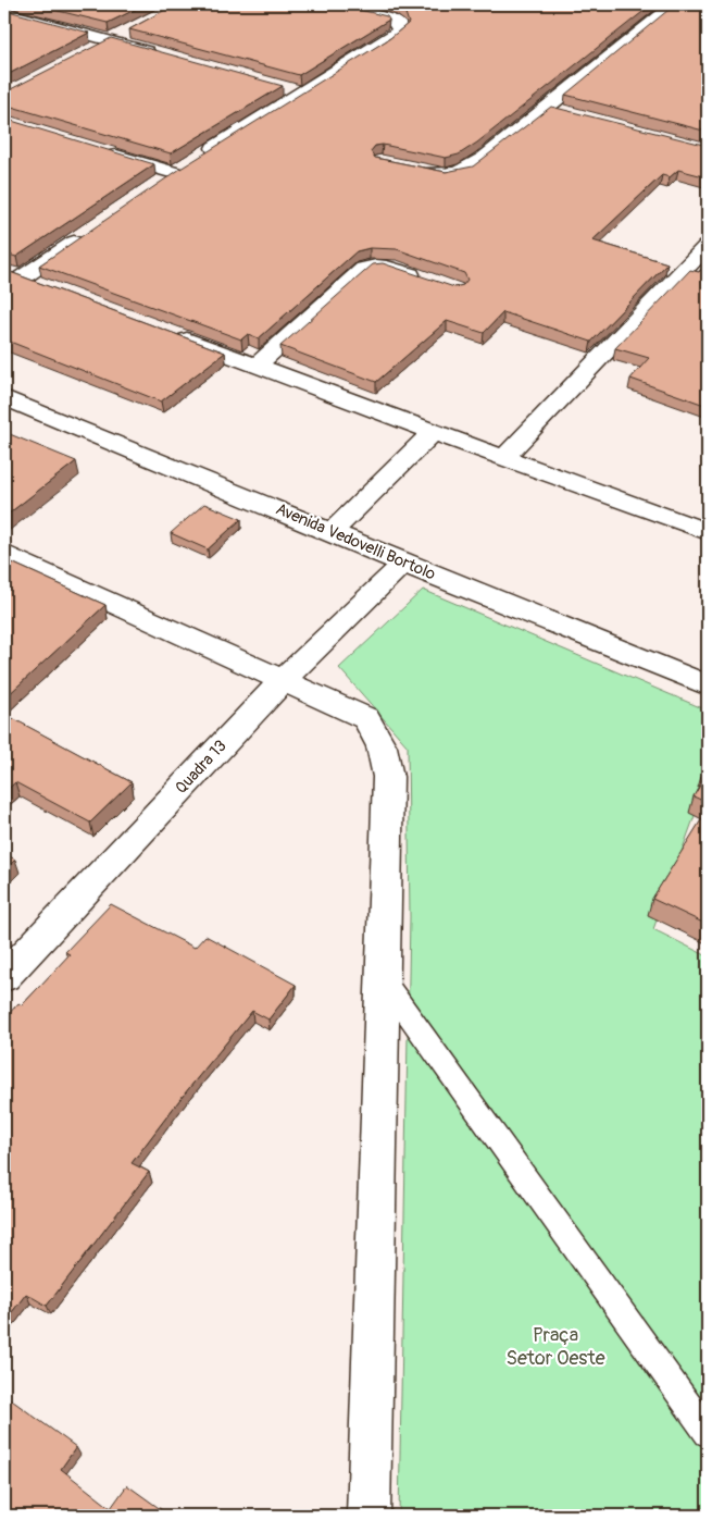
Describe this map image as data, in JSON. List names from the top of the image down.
{
  "streets": {
    "street": ["Avenida Vedovelli Bortolo", "Quadra 13"]
  },
  "crossings": [
    ["Avenida Vedovelli Bortolo", "Quadra 13"]
  ],
  "parks": ["Praça Setor Oeste"]
}
